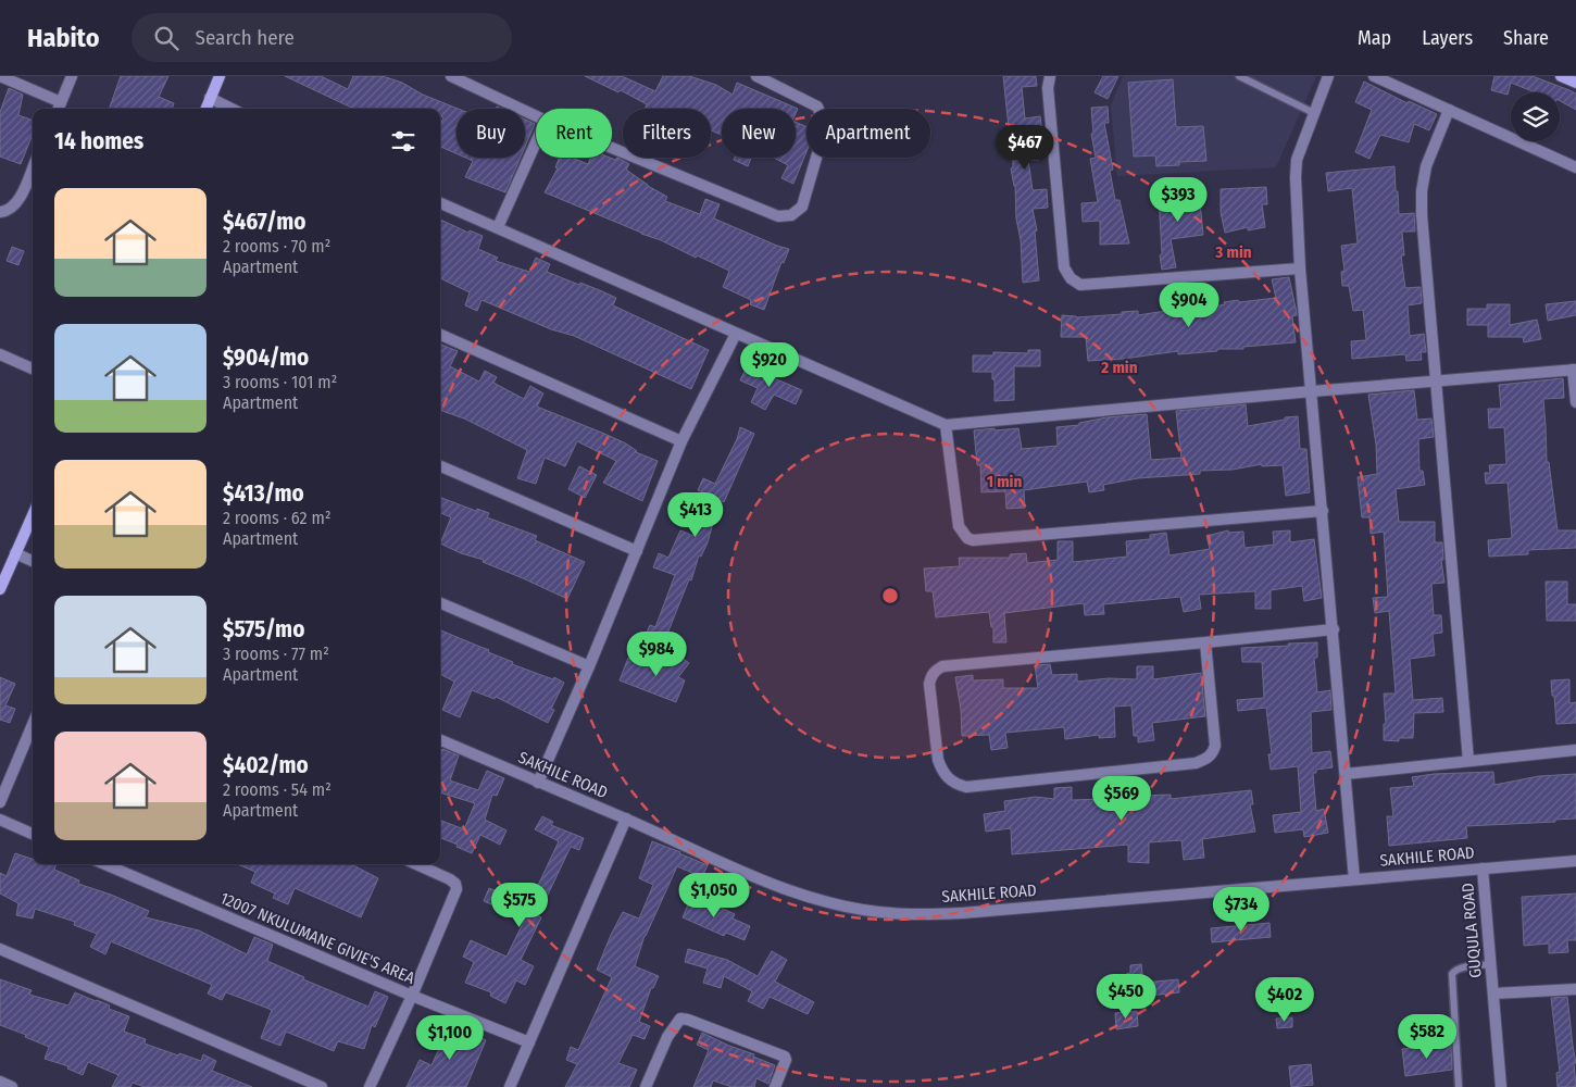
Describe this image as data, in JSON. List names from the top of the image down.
{
  "streets": {
    "street": ["SAKHILE ROAD", "GUQULA ROAD", "12007 NKULUMANE GIVIE'S AREA"]
  },
  "crossings": [
    ["SAKHILE ROAD", "GUQULA ROAD"]
  ],
  "page": {
    "header": "Habito",
    "search": "Search here",
    "nav": ["Map", "Layers", "Share"],
    "chip": [
      "Buy",
      "Rent",
      "Filters",
      "New",
      "Apartment"
    ],
    "heading": "14 homes",
    "price": [
      "$467",
      "$393",
      "$904",
      "$920",
      "$413",
      "$984",
      "$569",
      "$1,050",
      "$575",
      "$734",
      "$450",
      "$402",
      "$582",
      "$1,100"
    ],
    "list": [
      {
        "name": "$467/mo",
        "note": "2 rooms · 70 m² · Apartment"
      },
      {
        "name": "$904/mo",
        "note": "3 rooms · 101 m² · Apartment"
      },
      {
        "name": "$413/mo",
        "note": "2 rooms · 62 m² · Apartment"
      },
      {
        "name": "$575/mo",
        "note": "3 rooms · 77 m² · Apartment"
      },
      {
        "name": "$402/mo",
        "note": "2 rooms · 54 m² · Apartment"
      }
    ]
  },
  "rings": ["3 min", "2 min", "1 min"]
}
